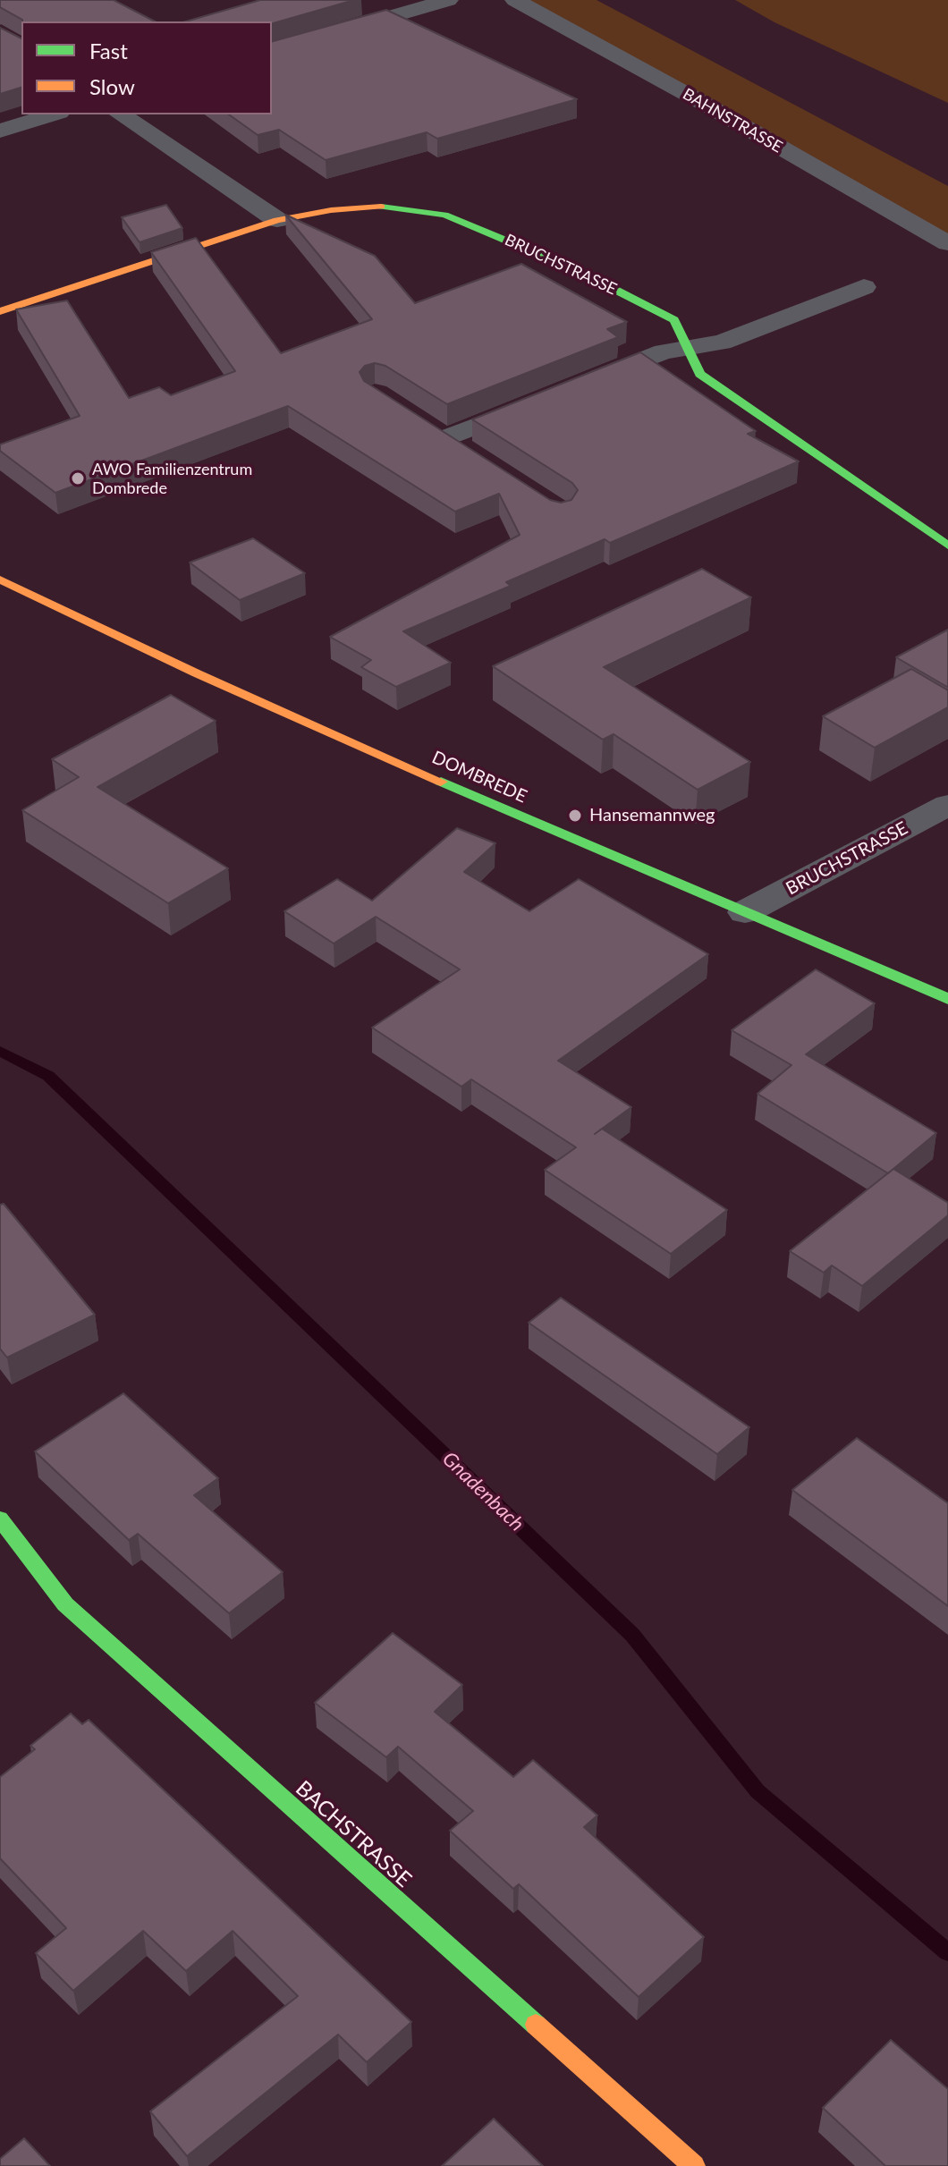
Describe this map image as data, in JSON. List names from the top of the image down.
{
  "streets": {
    "street": [
      "BAHNSTRASSE",
      "BRUCHSTRASSE",
      "DOMBREDE",
      "BACHSTRASSE"
    ]
  },
  "crossings": [
    ["BRUCHSTRASSE", "DOMBREDE"]
  ],
  "water": ["Gnadenbach"],
  "places": ["AWO Familienzentrum Dombrede", "Hansemannweg"],
  "legend": ["Fast", "Slow"]
}
